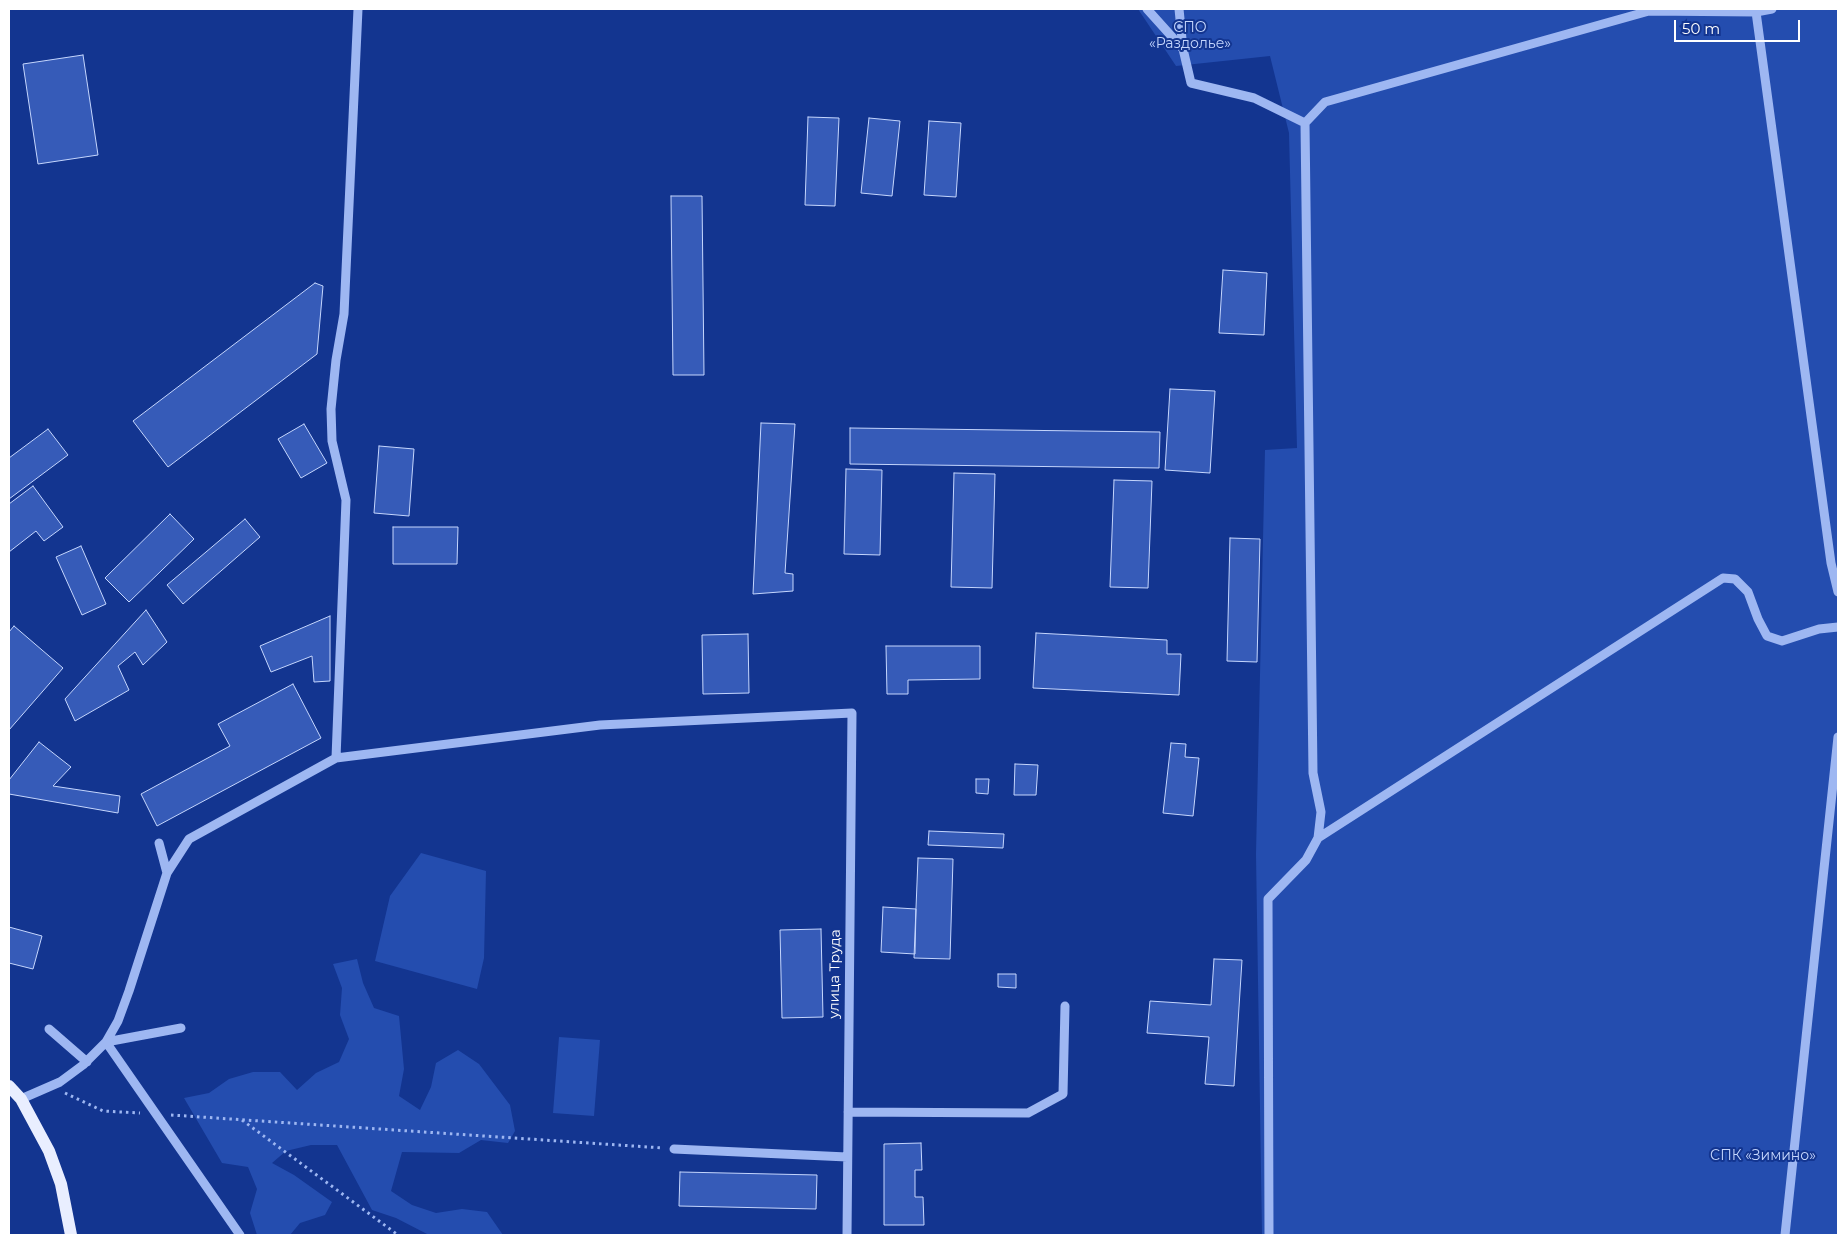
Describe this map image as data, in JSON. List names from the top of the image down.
{
  "streets": {
    "street": ["улица Труда"]
  },
  "parks": ["СПО «Раздолье»", "СПК «Зимино»"],
  "scale_bar": "50 m"
}
